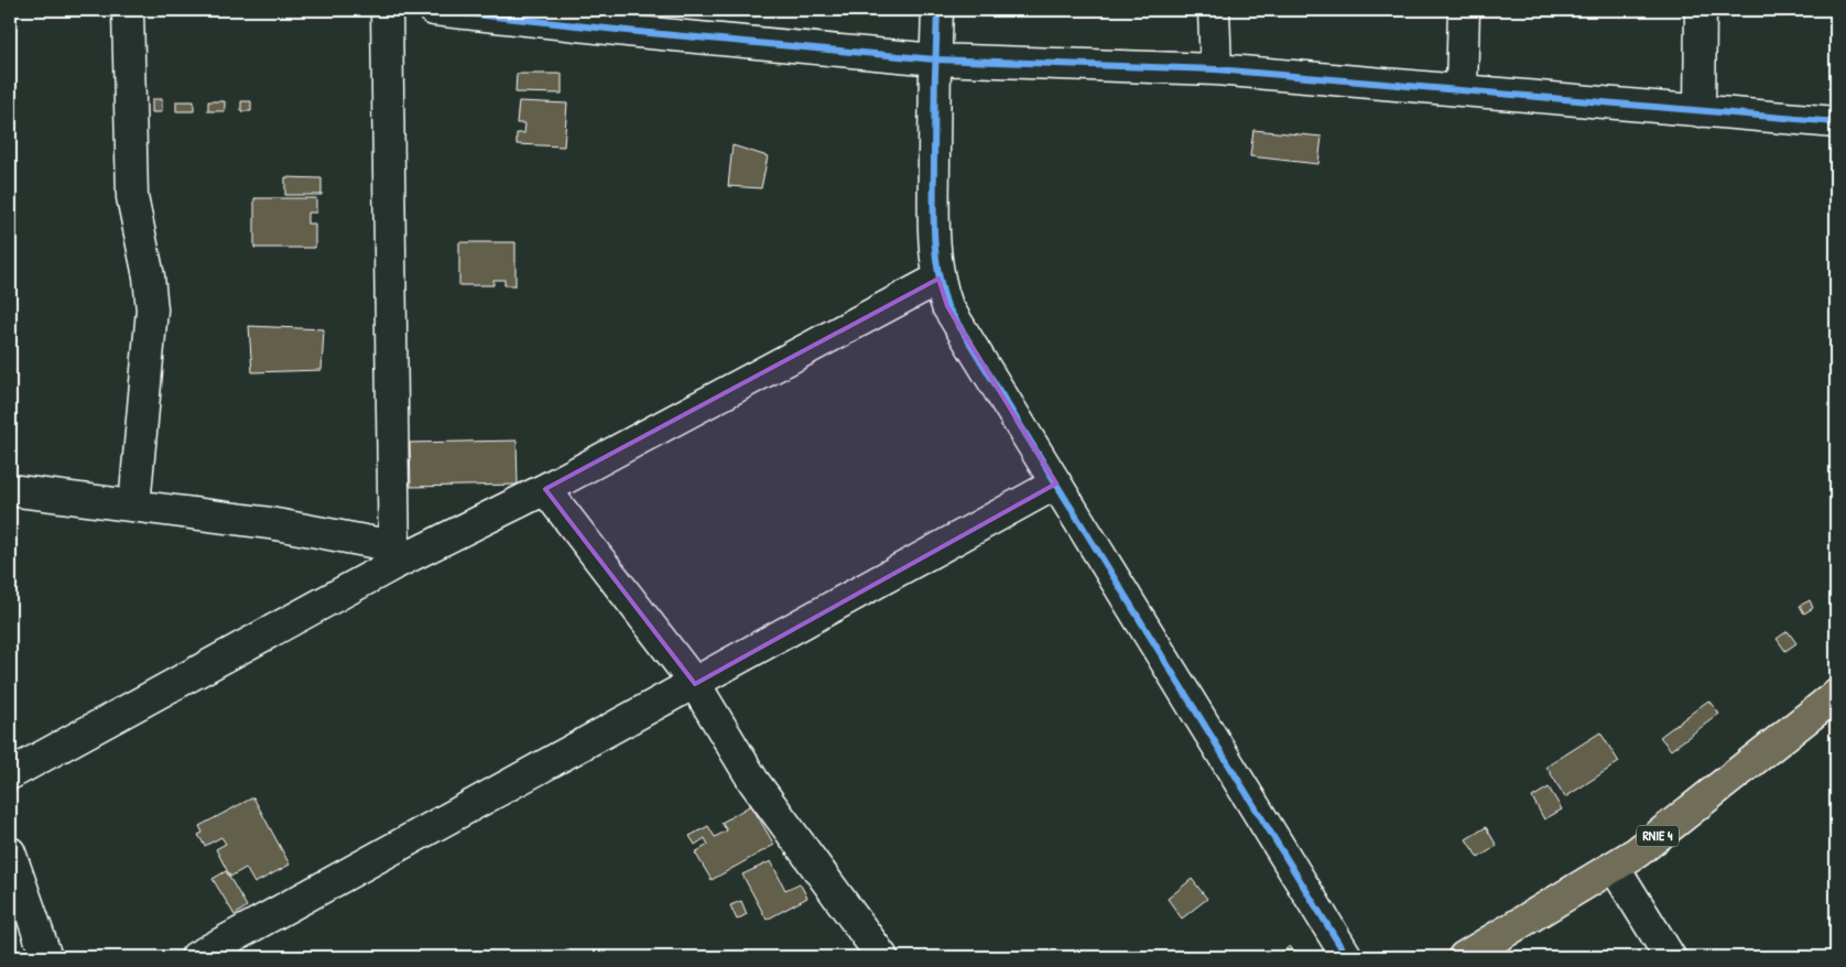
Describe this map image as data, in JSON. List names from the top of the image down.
{
  "streets": {
    "main road": ["RNIE 4"]
  }
}
